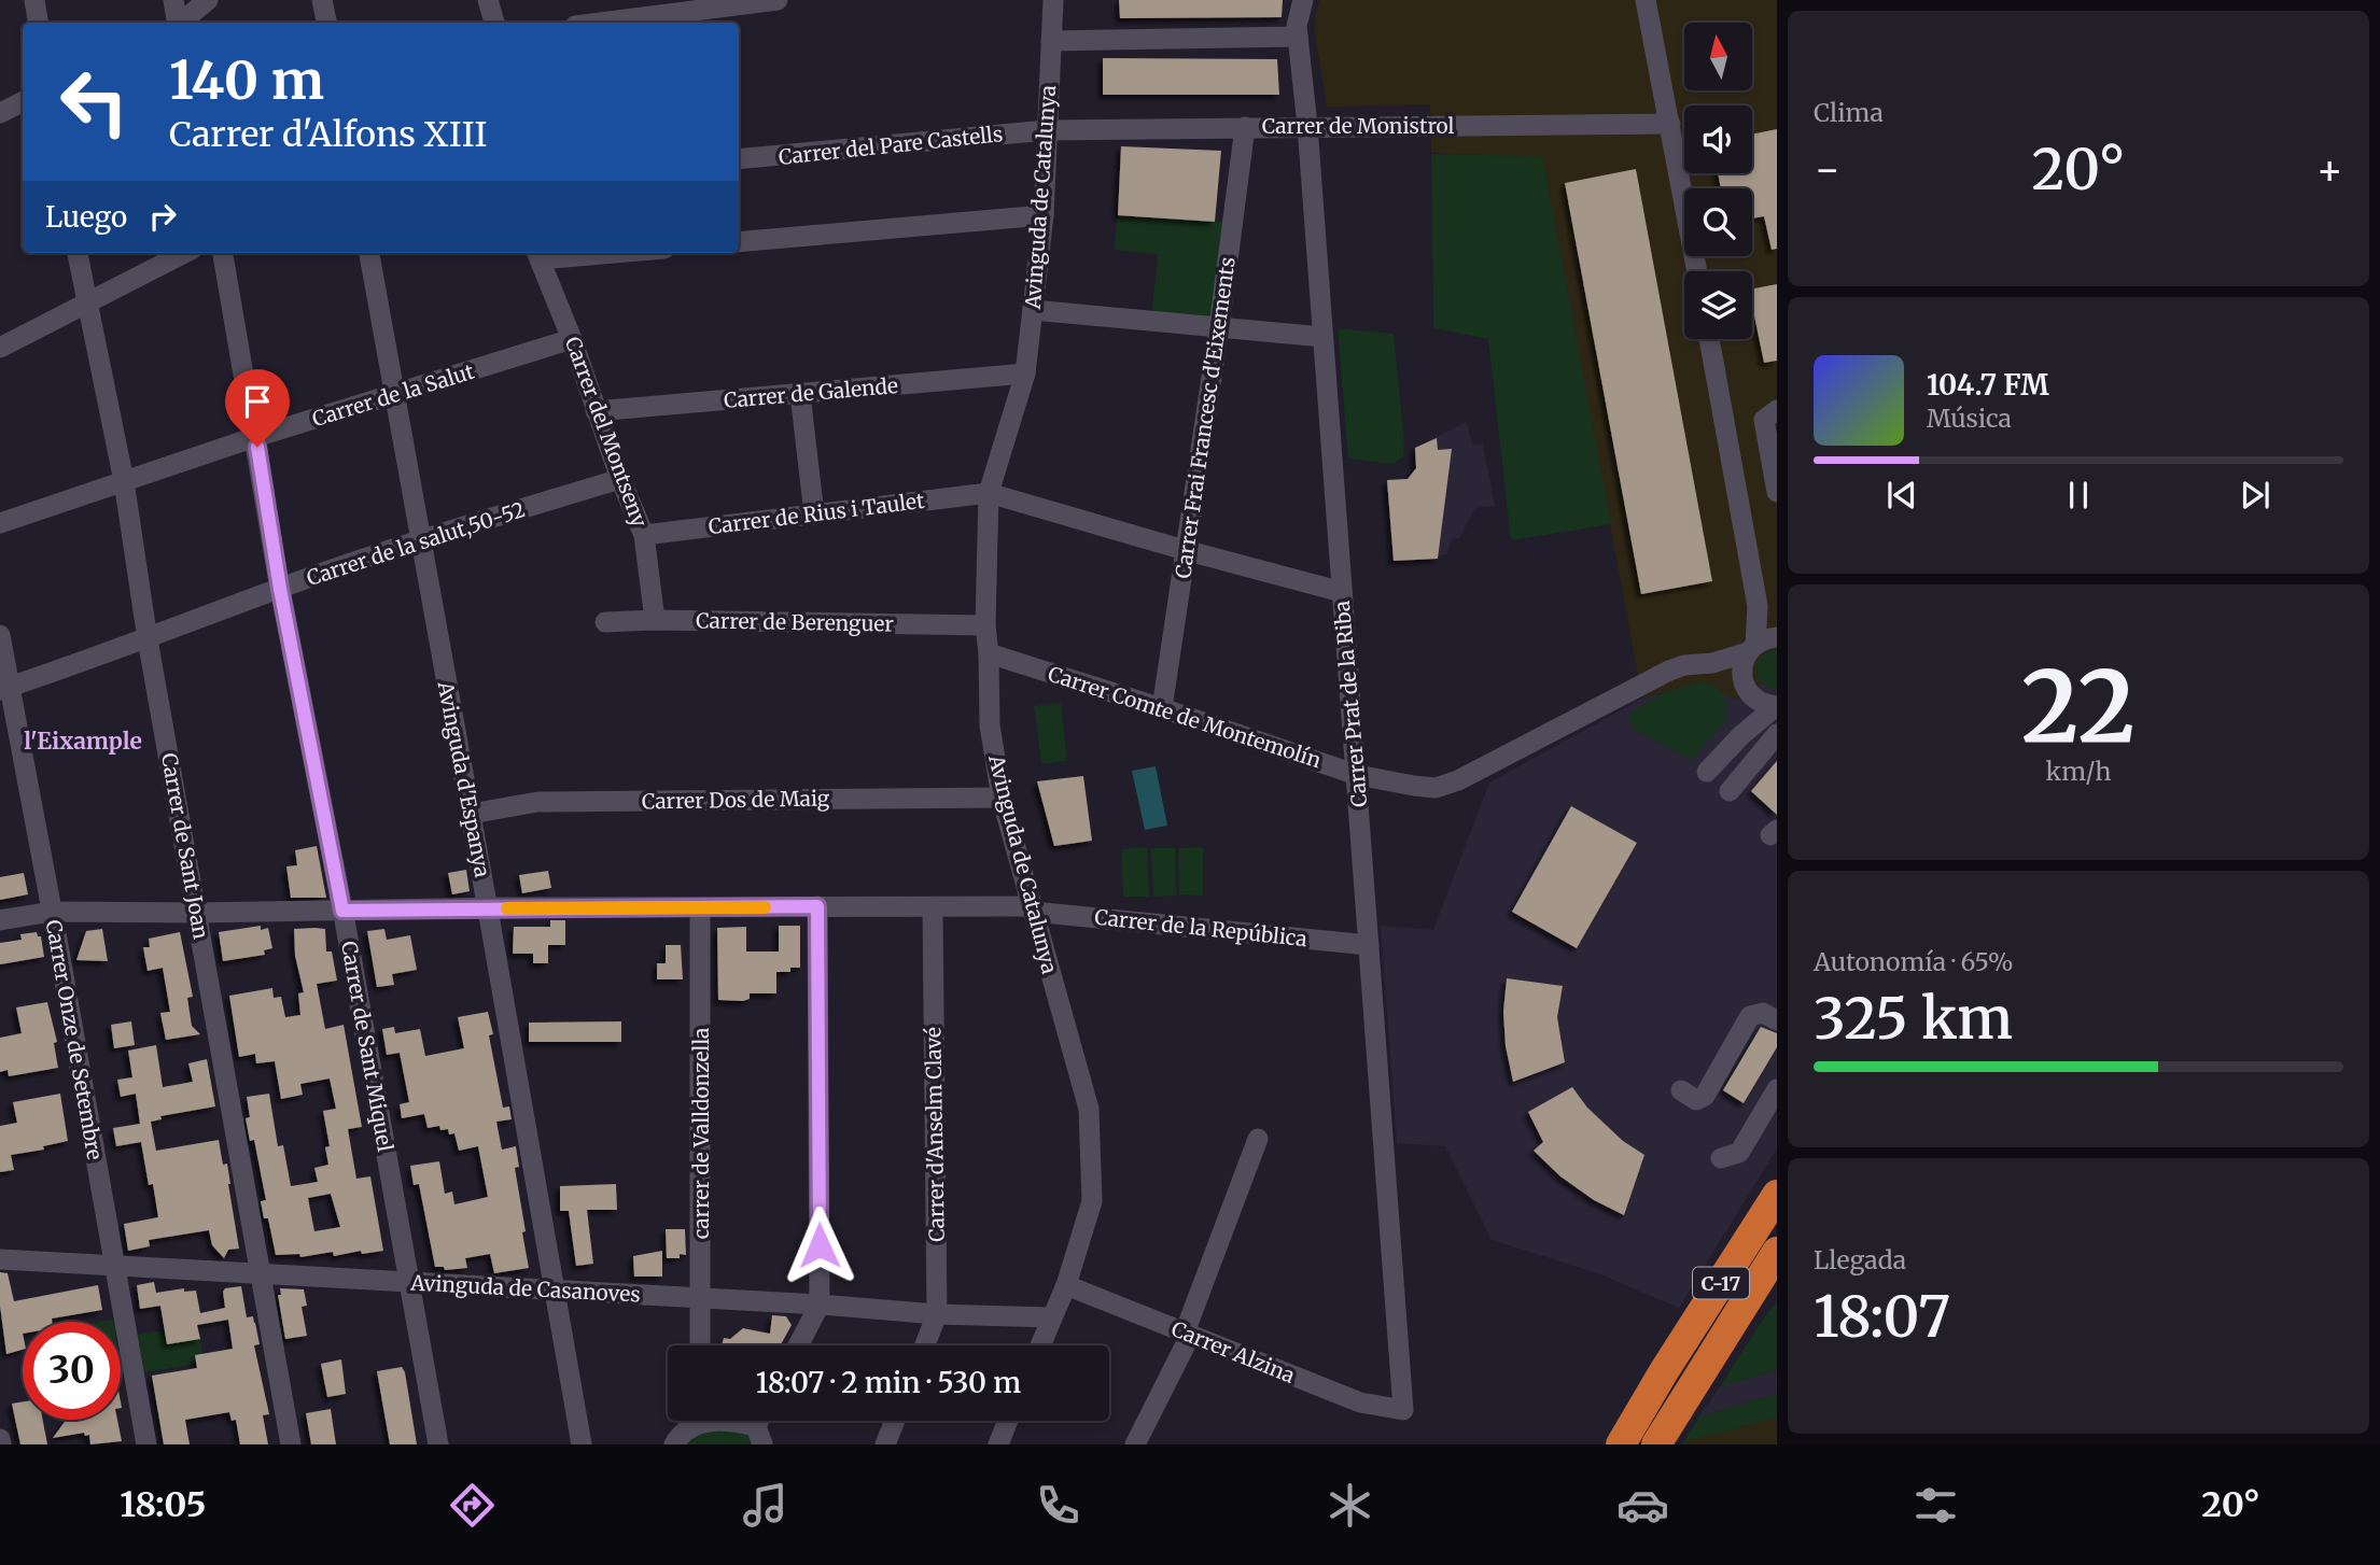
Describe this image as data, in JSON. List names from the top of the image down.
{
  "streets": {
    "highway": ["C-17"],
    "street": [
      "Carrer de Monistrol",
      "Carrer del Pare Castells",
      "Avinguda de Catalunya",
      "Carrer de Galende",
      "Carrer de la Salut",
      "Carrer Frai Francesc d'Eixements",
      "Carrer del Montseny",
      "Carrer de Rius i Taulet",
      "Carrer de la salut,50-52",
      "Carrer de Berenguer",
      "Carrer Prat de la Riba",
      "Carrer Comte de Montemolín",
      "Avinguda d'Espanya",
      "Carrer Dos de Maig",
      "Carrer de Sant Joan",
      "Carrer de la República",
      "Carrer Onze de Setembre",
      "Carrer de Sant Miquel",
      "carrer de Valldonzella",
      "Carrer d'Anselm Clavé",
      "Avinguda de Casanoves",
      "Carrer Alzina"
    ]
  },
  "crossings": [
    ["Carrer de Monistrol", "Carrer del Pare Castells"],
    ["Carrer de Monistrol", "Avinguda de Catalunya"],
    ["Carrer de Monistrol", "Carrer Frai Francesc d'Eixements"],
    ["Carrer de Monistrol", "Carrer Prat de la Riba"],
    ["Carrer del Pare Castells", "Avinguda de Catalunya"],
    ["Avinguda de Catalunya", "Carrer de Galende"],
    ["Avinguda de Catalunya", "Carrer de Rius i Taulet"],
    ["Avinguda de Catalunya", "Carrer de Berenguer"],
    ["Avinguda de Catalunya", "Carrer Comte de Montemolín"],
    ["Avinguda de Catalunya", "Carrer Dos de Maig"],
    ["Avinguda de Catalunya", "Carrer de la República"],
    ["Avinguda de Catalunya", "Avinguda de Casanoves"],
    ["Avinguda de Catalunya", "Carrer Alzina"],
    ["Carrer de Galende", "Carrer del Montseny"],
    ["Carrer de la Salut", "Carrer del Montseny"],
    ["Carrer de la Salut", "Avinguda d'Espanya"],
    ["Carrer de la Salut", "Carrer de Sant Joan"],
    ["Carrer de la Salut", "Carrer de Sant Miquel"],
    ["Carrer Frai Francesc d'Eixements", "Carrer Comte de Montemolín"],
    ["Carrer del Montseny", "Carrer de Rius i Taulet"],
    ["Carrer del Montseny", "Carrer de la salut,50-52"],
    ["Carrer del Montseny", "Carrer de Berenguer"],
    ["Carrer de la salut,50-52", "Avinguda d'Espanya"],
    ["Carrer de la salut,50-52", "Carrer de Sant Joan"],
    ["Carrer de la salut,50-52", "Carrer Onze de Setembre"],
    ["Carrer de la salut,50-52", "Carrer de Sant Miquel"],
    ["Carrer Prat de la Riba", "Carrer Comte de Montemolín"],
    ["Carrer Prat de la Riba", "Carrer de la República"],
    ["Carrer Prat de la Riba", "Carrer Alzina"],
    ["Avinguda d'Espanya", "Carrer Dos de Maig"],
    ["Avinguda d'Espanya", "Carrer de la República"],
    ["Avinguda d'Espanya", "Avinguda de Casanoves"],
    ["Carrer de Sant Joan", "Carrer de la República"],
    ["Carrer de Sant Joan", "Avinguda de Casanoves"],
    ["Carrer de la República", "Carrer Onze de Setembre"],
    ["Carrer de la República", "Carrer de Sant Miquel"],
    ["Carrer de la República", "carrer de Valldonzella"],
    ["Carrer de la República", "Carrer d'Anselm Clavé"],
    ["Carrer Onze de Setembre", "Avinguda de Casanoves"],
    ["Carrer de Sant Miquel", "Avinguda de Casanoves"],
    ["carrer de Valldonzella", "Avinguda de Casanoves"],
    ["Carrer d'Anselm Clavé", "Avinguda de Casanoves"]
  ],
  "districts": ["l'Eixample"],
  "north": "top",
  "page": {
    "tile": [
      "Clima",
      ["22", "km/h"],
      ["Autonomía · 65%", "325 km"],
      ["Llegada", "18:07"]
    ],
    "turn": ["140 m", "Carrer d'Alfons XIII"],
    "heat": ["−", "20°", "+"],
    "then": "Luego",
    "song": ["104.7 FM", "Música"],
    "limit": "30",
    "trip": "18:07 · 2 min · 530 m",
    "tabs": ["18:05", "20°"]
  }
}
